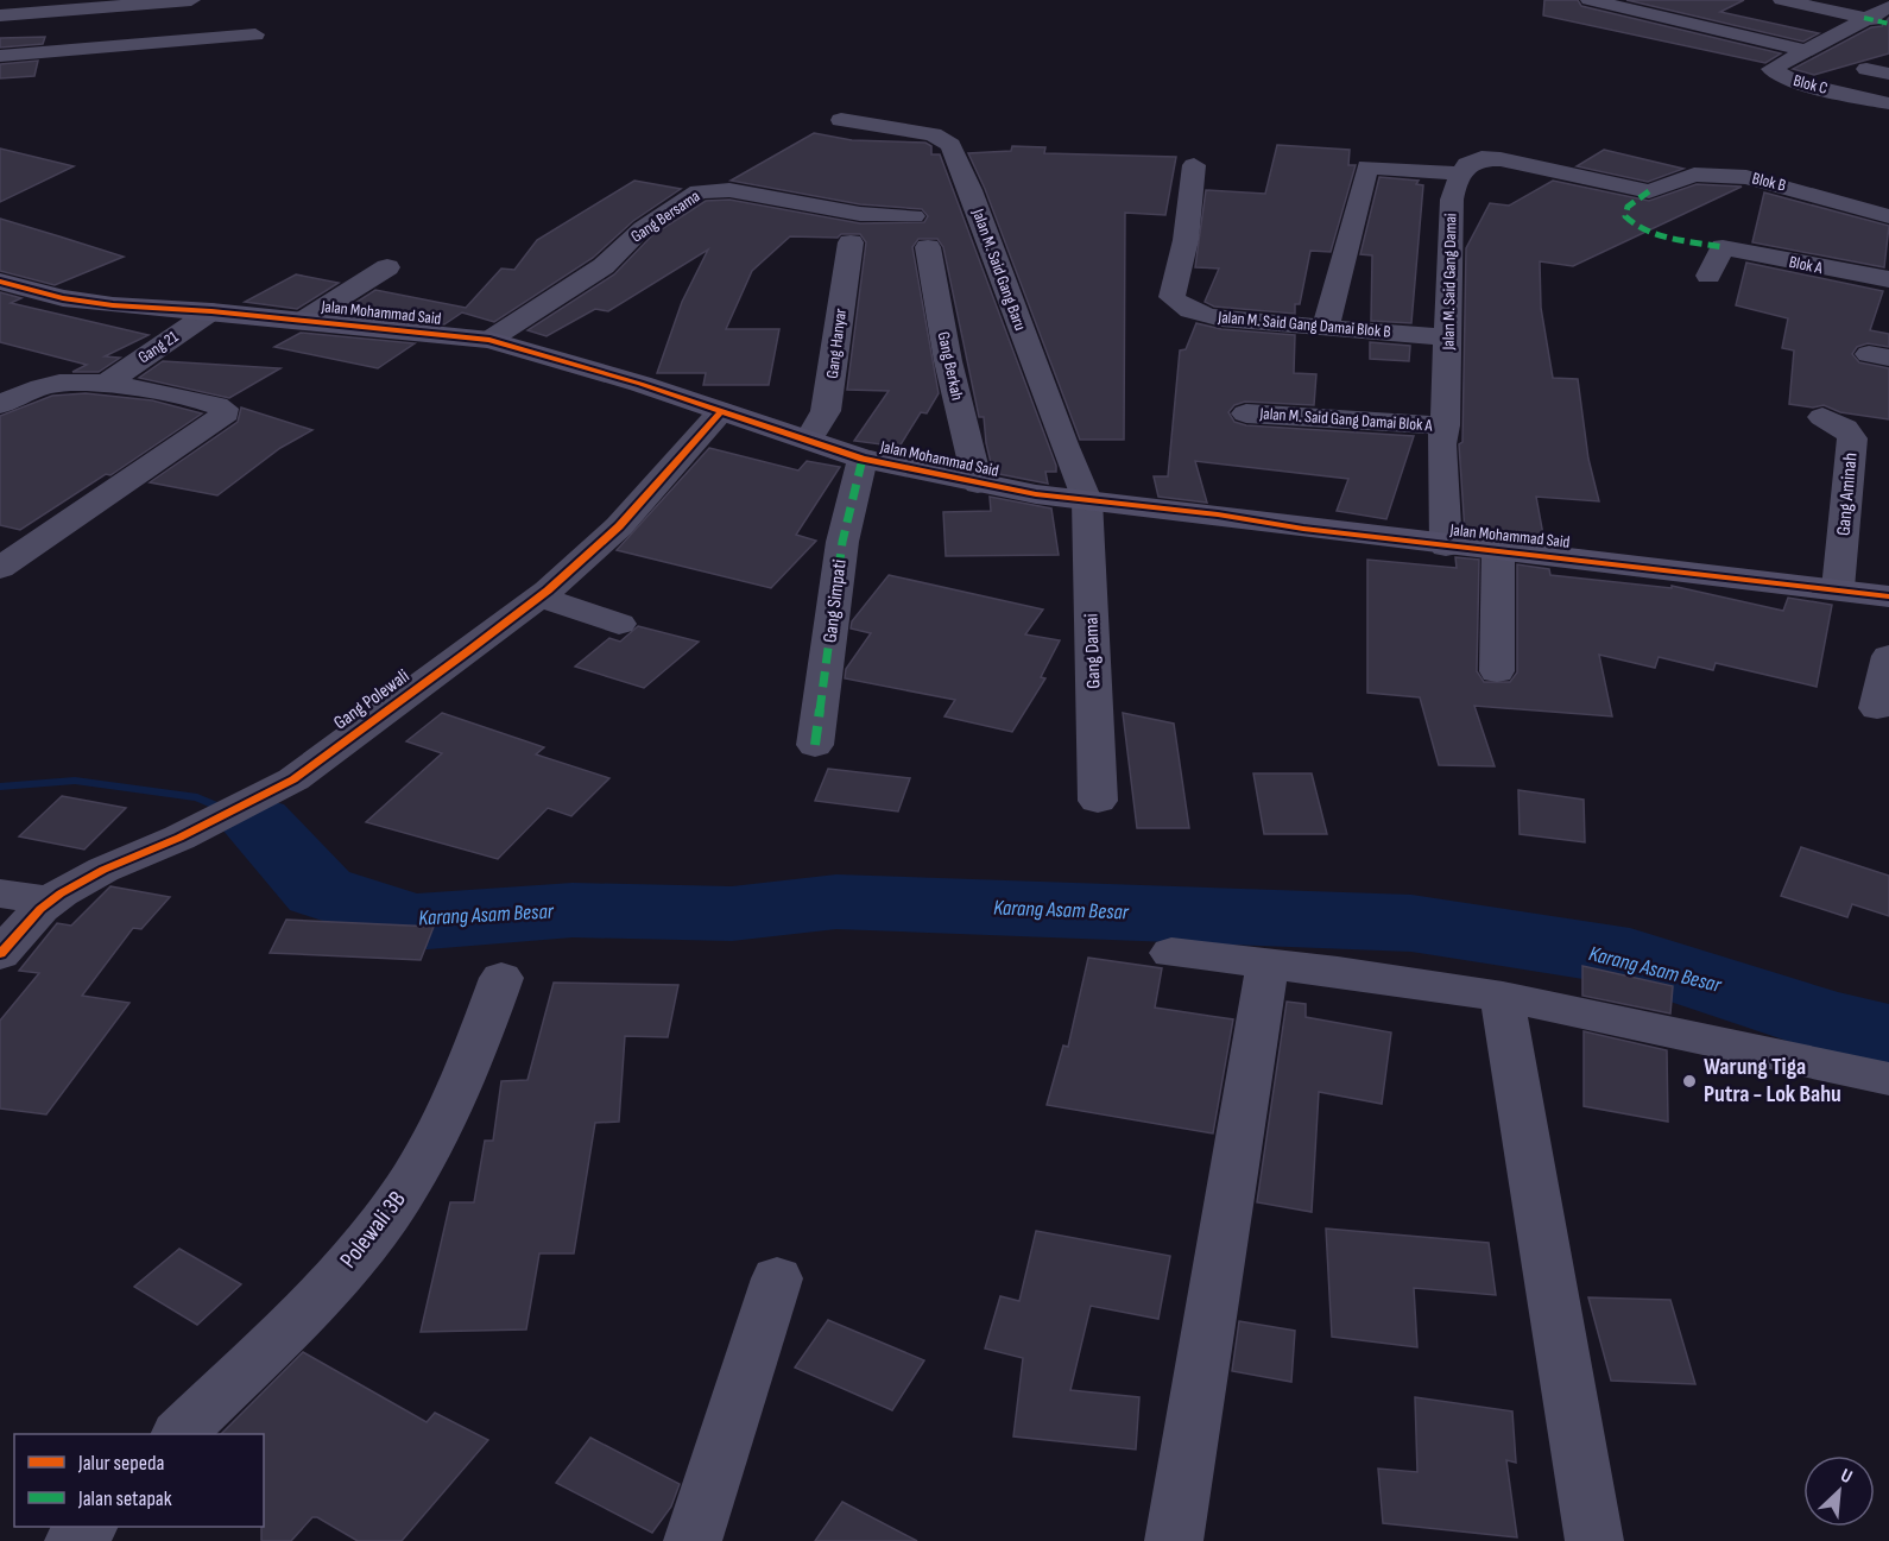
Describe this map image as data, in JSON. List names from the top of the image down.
{
  "streets": {
    "street": [
      "Blok C",
      "Blok B",
      "Gang Bersama",
      "Blok A",
      "Jalan M. Said Gang Baru",
      "Jalan M. Said Gang Damai",
      "Jalan Mohammad Said",
      "Jalan M. Said Gang Damai Blok B",
      "Gang Hanyar",
      "Gang 21",
      "Gang Berkah",
      "Jalan M. Said Gang Damai Blok A",
      "Gang Aminah",
      "Gang Simpati",
      "Gang Damai",
      "Gang Polewali",
      "Polewali 3B"
    ]
  },
  "crossings": [
    ["Blok B", "Jalan M. Said Gang Damai"],
    ["Gang Bersama", "Jalan Mohammad Said"],
    ["Jalan M. Said Gang Baru", "Jalan Mohammad Said"],
    ["Jalan M. Said Gang Baru", "Gang Damai"],
    ["Jalan M. Said Gang Damai", "Jalan Mohammad Said"],
    ["Jalan M. Said Gang Damai", "Jalan M. Said Gang Damai Blok B"],
    ["Jalan M. Said Gang Damai", "Jalan M. Said Gang Damai Blok A"],
    ["Jalan Mohammad Said", "Gang Hanyar"],
    ["Jalan Mohammad Said", "Gang 21"],
    ["Jalan Mohammad Said", "Gang Berkah"],
    ["Jalan Mohammad Said", "Gang Aminah"],
    ["Jalan Mohammad Said", "Gang Simpati"],
    ["Jalan Mohammad Said", "Gang Damai"],
    ["Jalan Mohammad Said", "Gang Polewali"]
  ],
  "water": ["Karang Asam Besar"],
  "places": ["Warung Tiga Putra - Lok Bahu"],
  "legend": ["Jalur sepeda", "Jalan setapak"],
  "north": "top right"
}
